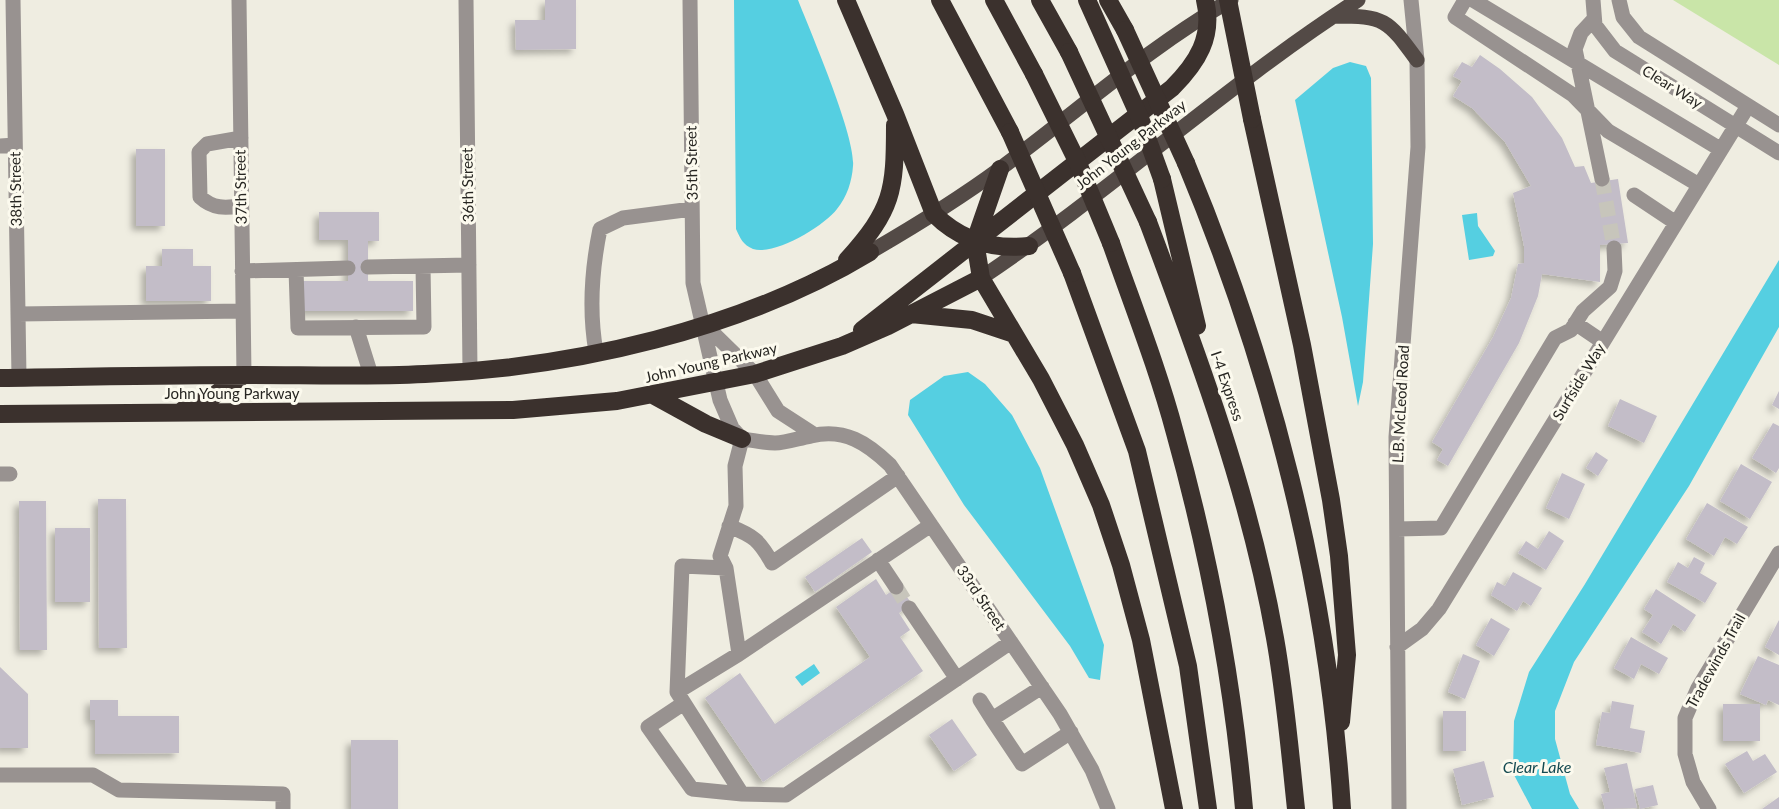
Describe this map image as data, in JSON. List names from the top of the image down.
{
  "streets": {
    "highway": ["John Young Parkway", "I-4 Express"],
    "street": [
      "Clear Way",
      "35th Street",
      "36th Street",
      "37th Street",
      "38th Street",
      "Surfside Way",
      "L.B. McLeod Road",
      "33rd Street",
      "Tradewinds Trail"
    ]
  },
  "crossings": [
    ["Clear Way", "Surfside Way"],
    ["John Young Parkway", "35th Street"],
    ["John Young Parkway", "36th Street"],
    ["John Young Parkway", "37th Street"],
    ["John Young Parkway", "38th Street"],
    ["Surfside Way", "L.B. McLeod Road"]
  ],
  "water": ["Clear Lake"]
}
